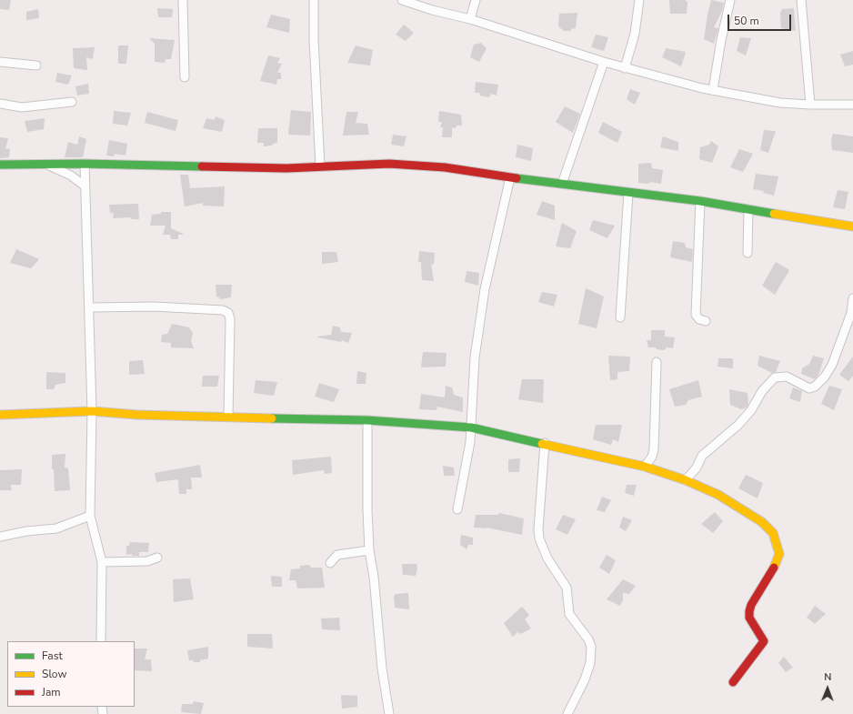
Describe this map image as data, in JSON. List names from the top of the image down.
{
  "legend": ["Fast", "Slow", "Jam"],
  "scale_bar": "50 m",
  "north": "top"
}
